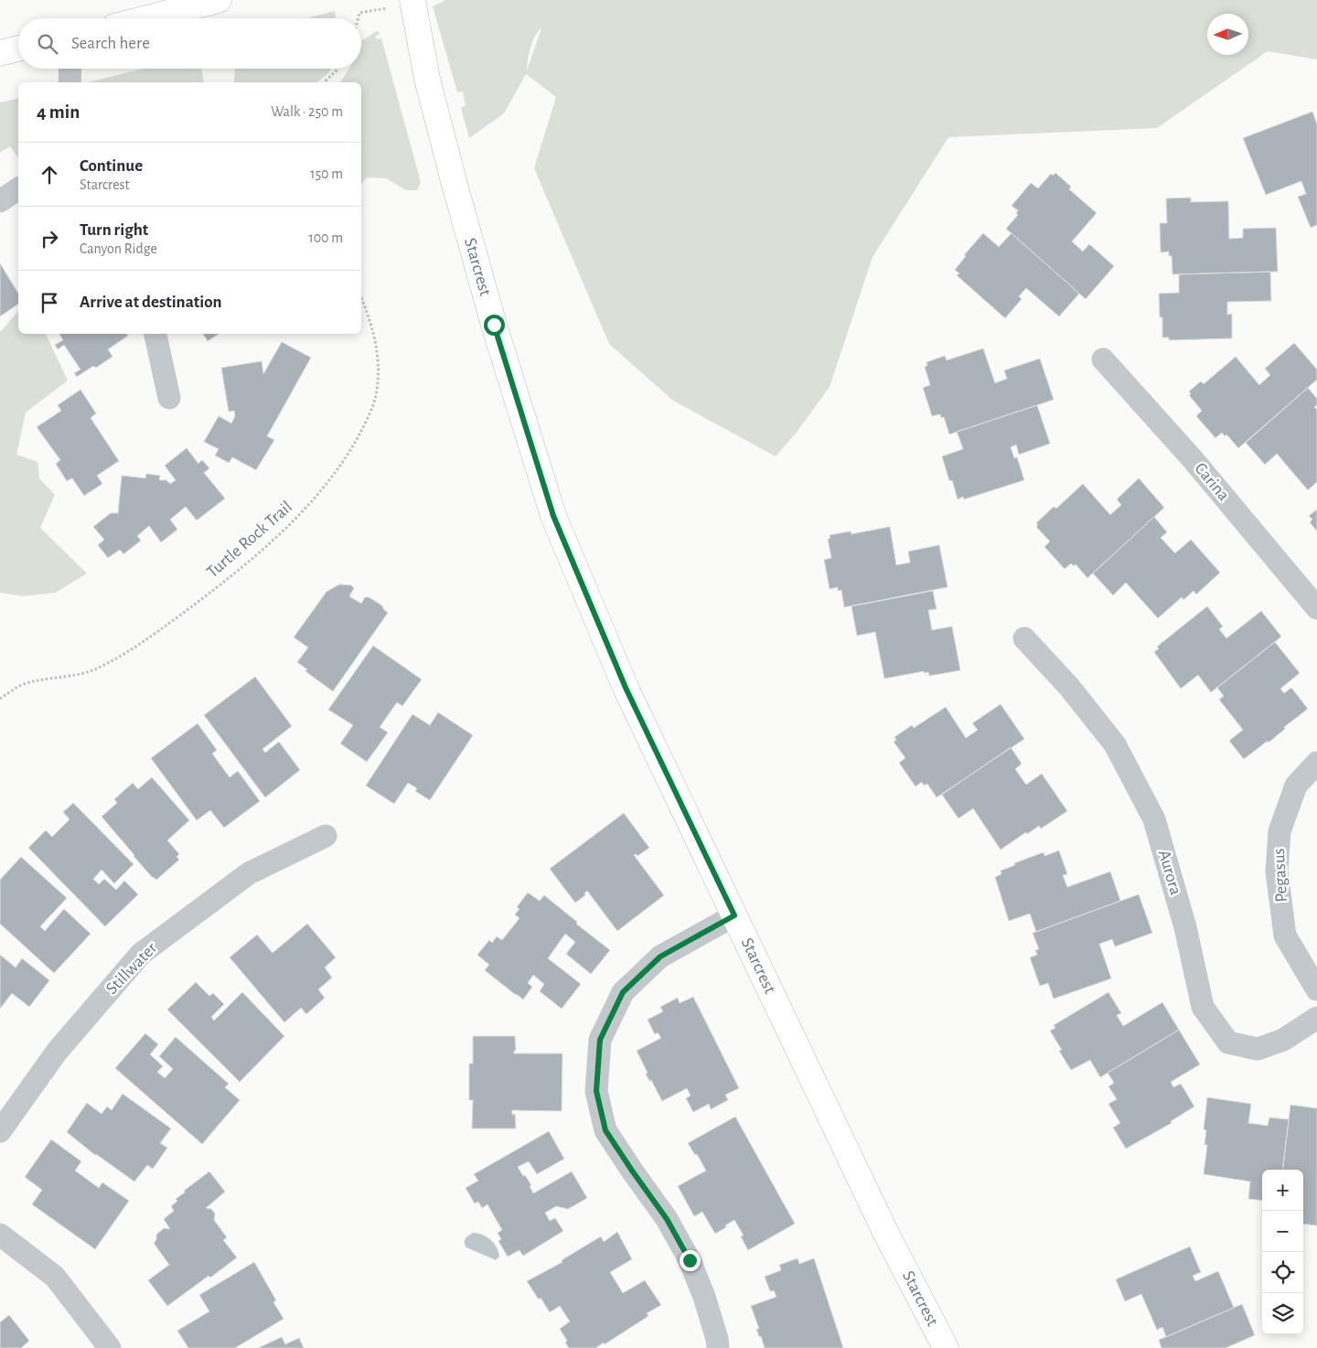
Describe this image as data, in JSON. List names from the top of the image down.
{
  "streets": {
    "street": [
      "Starcrest",
      "Carina",
      "Aurora",
      "Pegasus",
      "Stillwater"
    ],
    "path": ["Turtle Rock Trail"]
  },
  "north": "left",
  "page": {
    "search": "Search here",
    "heading": ["4 min", "Walk · 250 m"],
    "list": [
      ["Continue", "Starcrest", "150 m"],
      ["Turn right", "Canyon Ridge", "100 m"],
      "Arrive at destination"
    ],
    "map_buttons": ["+", "−"]
  }
}
